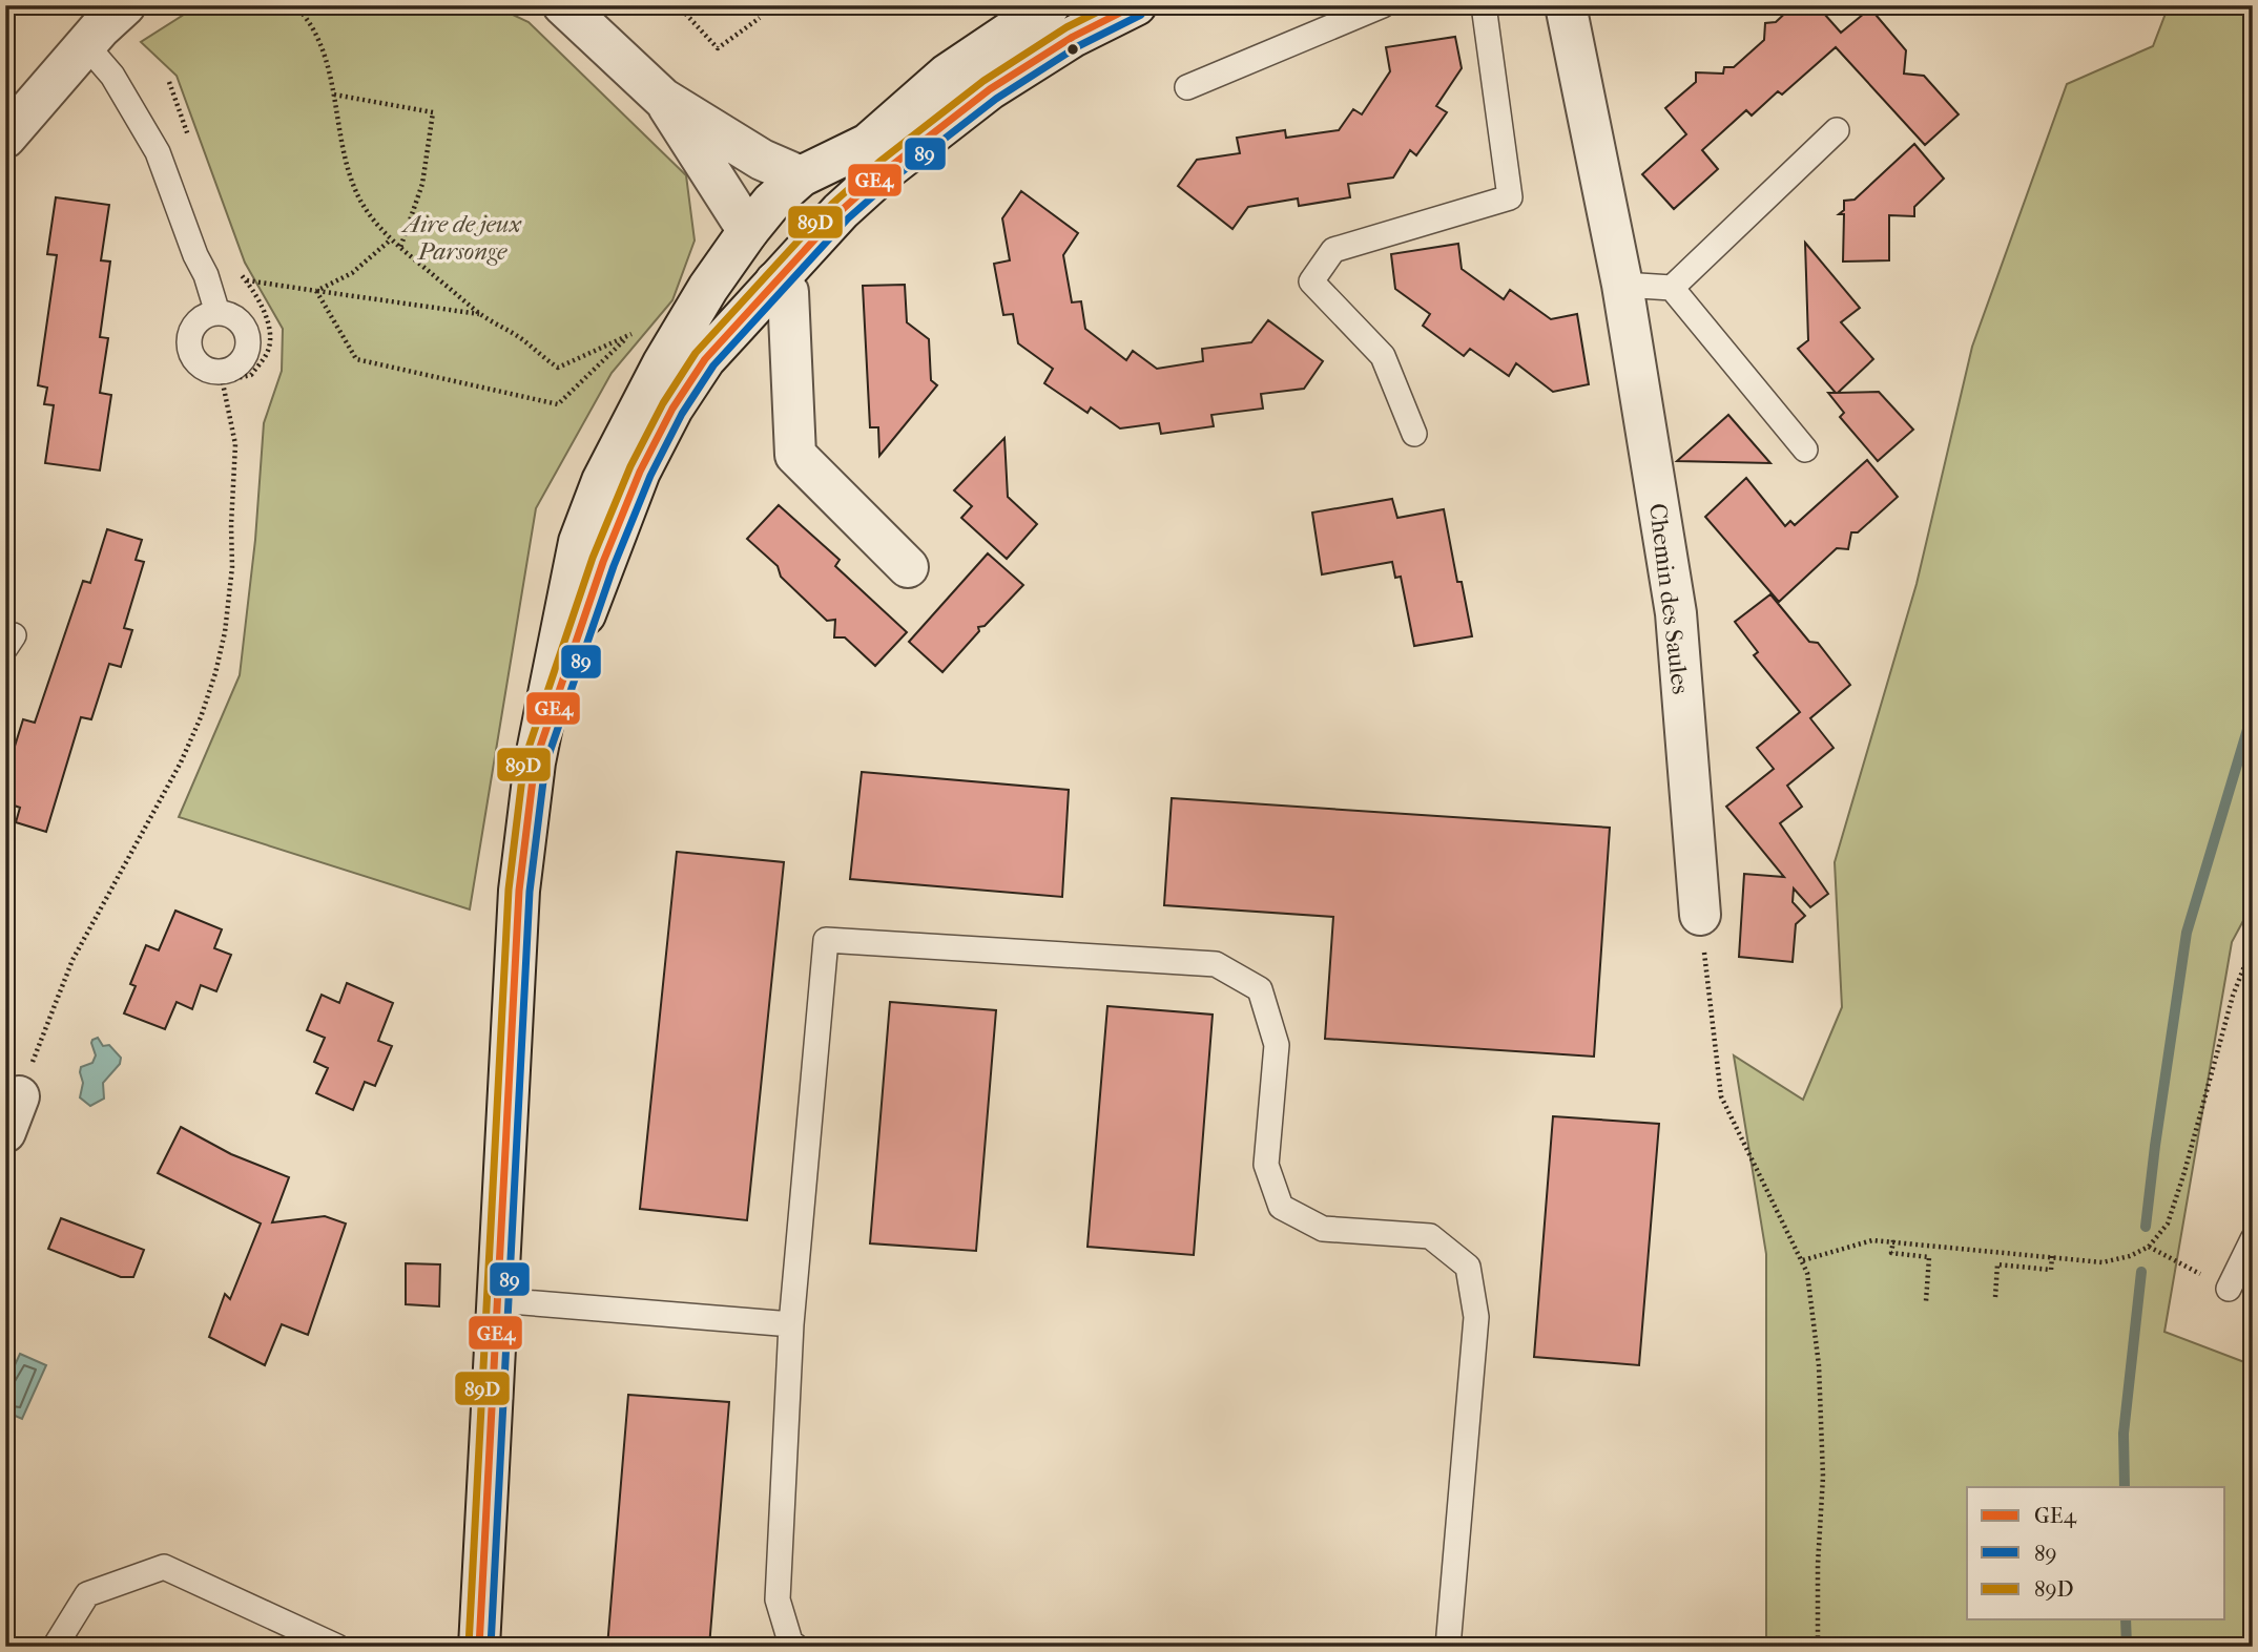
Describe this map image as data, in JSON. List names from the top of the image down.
{
  "streets": {
    "street": ["Chemin des Saules"]
  },
  "parks": ["Aire de jeux Parsonge"],
  "lines": ["transit line GE4", "transit line 89D", "transit line 89"],
  "legend": ["GE4", "89", "89D"]
}
